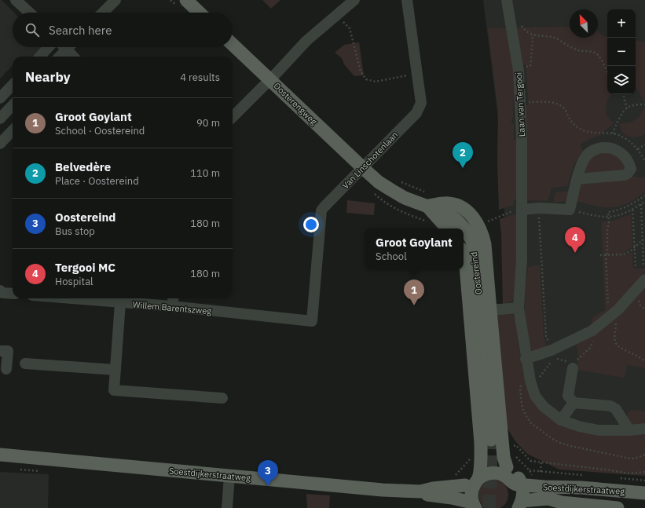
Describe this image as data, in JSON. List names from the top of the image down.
{
  "streets": {
    "main road": ["Oosterengweg", "Oostereind", "Soestdijkerstraatweg"],
    "street": ["Laan van Tergooi", "Van Linschotenlaan", "Willem Barentszweg"]
  },
  "crossings": [
    ["Oosterengweg", "Van Linschotenlaan"],
    ["Oosterengweg", "Oostereind"],
    ["Van Linschotenlaan", "Oostereind"],
    ["Van Linschotenlaan", "Willem Barentszweg"]
  ],
  "north": "top left",
  "page": {
    "map_buttons": ["+", "−"],
    "search": "Search here",
    "heading": ["Nearby", "4 results"],
    "list": [
      {
        "mark": "1",
        "name": "Groot Goylant",
        "note": "School · Oostereind",
        "value": "90 m"
      },
      {
        "mark": "2",
        "name": "Belvedère",
        "note": "Place · Oostereind",
        "value": "110 m"
      },
      {
        "mark": "3",
        "name": "Oostereind",
        "note": "Bus stop",
        "value": "180 m"
      },
      {
        "mark": "4",
        "name": "Tergooi MC",
        "note": "Hospital",
        "value": "180 m"
      }
    ],
    "pins": [
      "2",
      "4",
      "1",
      "3"
    ],
    "popup": ["Groot Goylant", "School"]
  }
}
